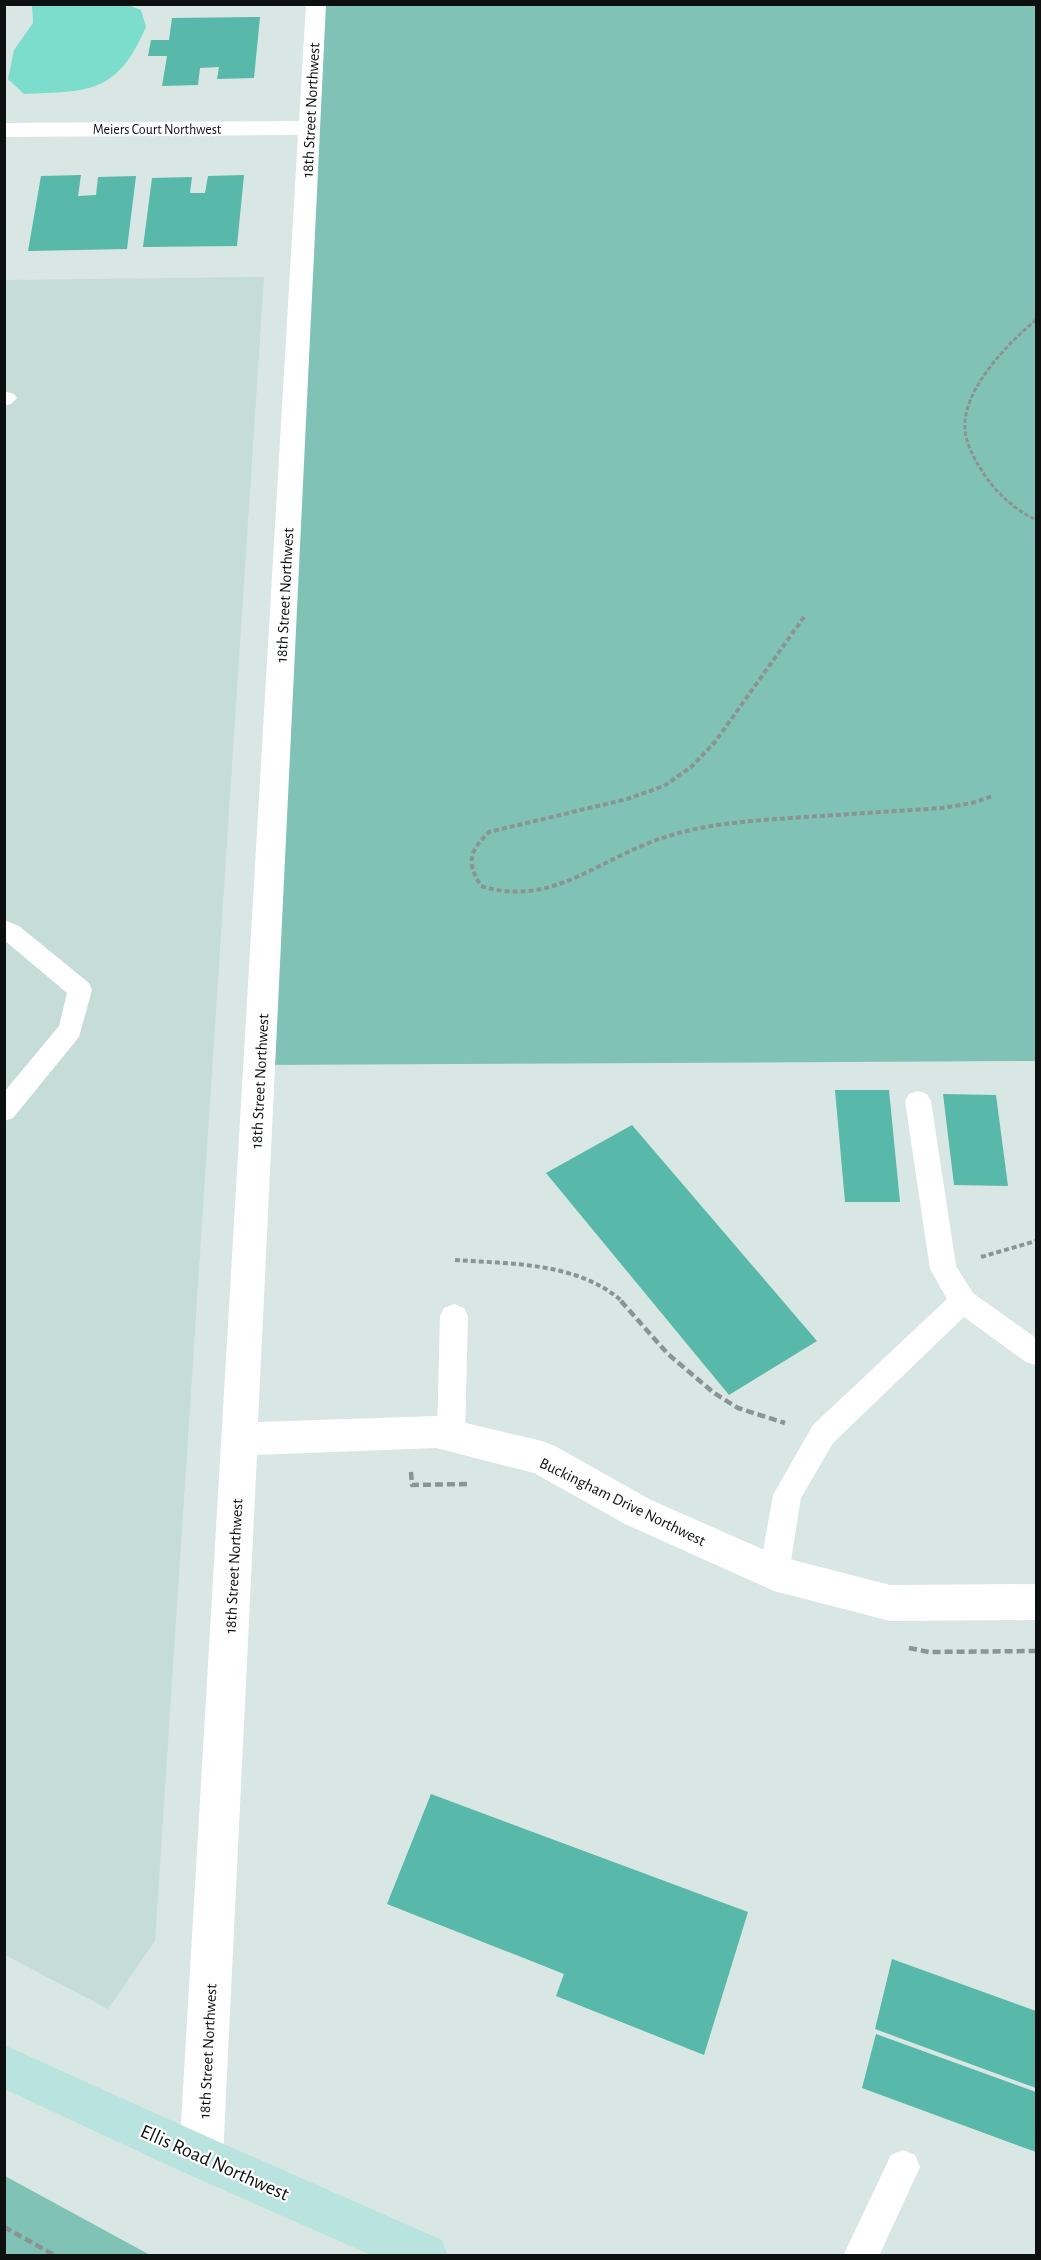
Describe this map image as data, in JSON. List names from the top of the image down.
{
  "streets": {
    "street": [
      "18th Street Northwest",
      "Meiers Court Northwest",
      "Buckingham Drive Northwest",
      "Ellis Road Northwest"
    ]
  },
  "crossings": [
    ["18th Street Northwest", "Meiers Court Northwest"],
    ["18th Street Northwest", "Buckingham Drive Northwest"],
    ["18th Street Northwest", "Ellis Road Northwest"]
  ]
}
